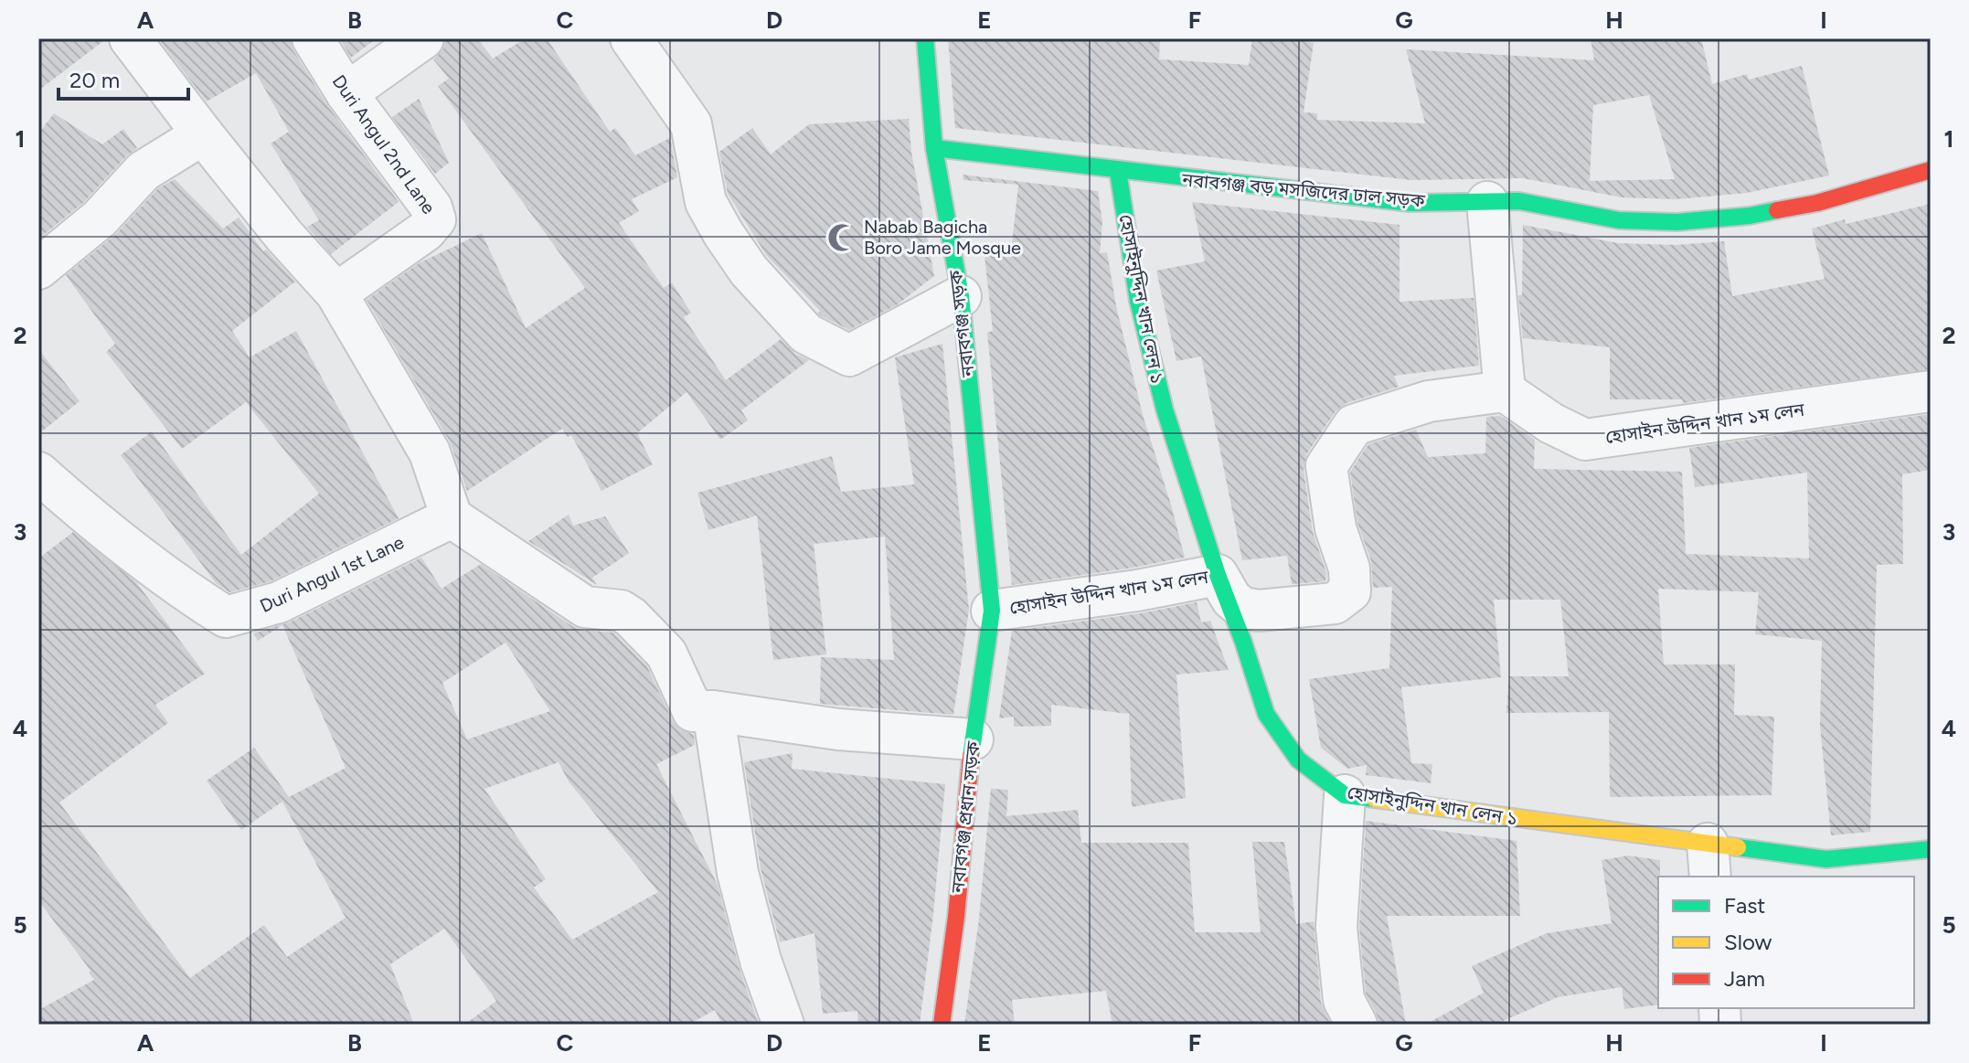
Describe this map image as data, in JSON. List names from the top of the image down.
{
  "streets": {
    "street": [
      "Duri Angul 2nd Lane",
      "নবাবগঞ্জ বড় মসজিদের ঢাল সড়ক",
      "হোসাইনুদ্দিন খান লেন ১",
      "নবাবগঞ্জ সড়ক",
      "হোসাইন উদ্দিন খান ১ম লেন",
      "Duri Angul 1st Lane",
      "নবাবগঞ্জ প্রধান সড়ক"
    ]
  },
  "crossings": [
    ["নবাবগঞ্জ বড় মসজিদের ঢাল সড়ক", "হোসাইনুদ্দিন খান লেন ১"],
    ["নবাবগঞ্জ বড় মসজিদের ঢাল সড়ক", "নবাবগঞ্জ সড়ক"],
    ["হোসাইনুদ্দিন খান লেন ১", "হোসাইন উদ্দিন খান ১ম লেন"],
    ["নবাবগঞ্জ সড়ক", "হোসাইন উদ্দিন খান ১ম লেন"],
    ["নবাবগঞ্জ সড়ক", "নবাবগঞ্জ প্রধান সড়ক"],
    ["হোসাইন উদ্দিন খান ১ম লেন", "নবাবগঞ্জ প্রধান সড়ক"]
  ],
  "places": {
    "mosque": ["Nabab Bagicha Boro Jame Mosque"]
  },
  "legend": ["Fast", "Slow", "Jam"],
  "scale_bar": "20 m",
  "grid": {
    "columns": [
      "A",
      "B",
      "C",
      "D",
      "E",
      "F",
      "G",
      "H",
      "I"
    ],
    "rows": [
      "1",
      "2",
      "3",
      "4",
      "5"
    ]
  }
}
